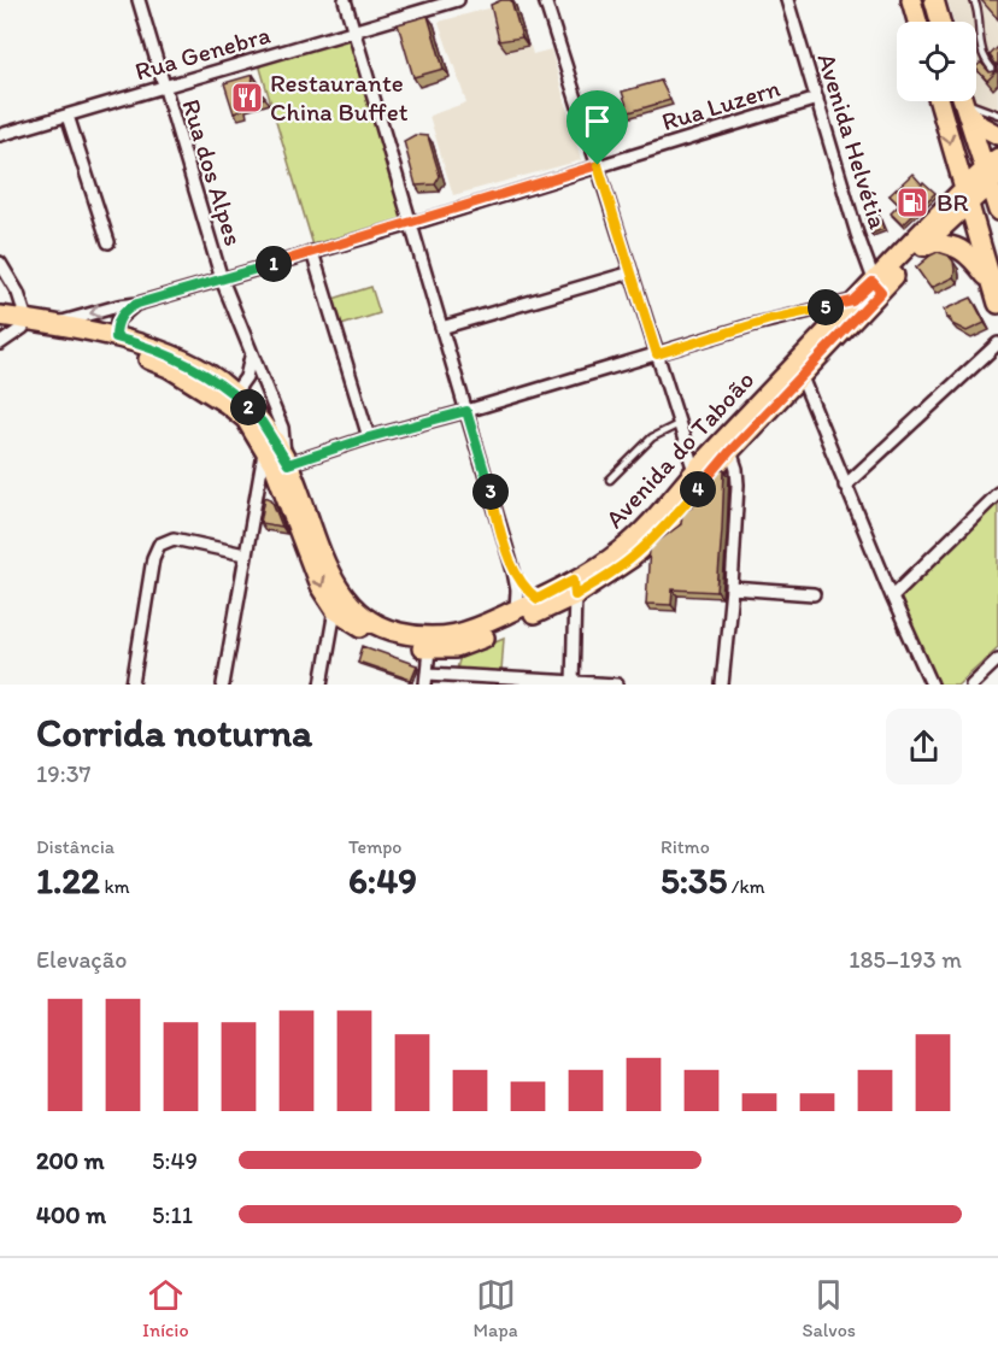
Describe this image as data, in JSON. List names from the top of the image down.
{
  "streets": {
    "main road": ["Avenida do Taboão"],
    "street": [
      "Rua Genebra",
      "Rua Luzern",
      "Avenida Helvétia",
      "Rua dos Alpes"
    ]
  },
  "crossings": [
    ["Rua Genebra", "Rua dos Alpes"],
    ["Rua Luzern", "Avenida Helvétia"],
    ["Rua Luzern", "Rua dos Alpes"],
    ["Rua Luzern", "Avenida do Taboão"],
    ["Avenida Helvétia", "Avenida do Taboão"],
    ["Rua dos Alpes", "Avenida do Taboão"]
  ],
  "places": {
    "restaurant": ["Restaurante China Buffet"],
    "fuel station": ["BR"]
  },
  "page": {
    "pins": [
      "1",
      "5",
      "2",
      "4",
      "3"
    ],
    "heading": ["Corrida noturna", "19:37"],
    "stats": [
      ["Distância", "1.22 km"],
      ["Tempo", "6:49"],
      ["Ritmo", "5:35 /km"]
    ],
    "chart": ["Elevação", "185–193 m"],
    "list": [
      {
        "name": "200 m",
        "note": "5:49"
      },
      {
        "name": "400 m",
        "note": "5:11"
      }
    ],
    "tabs": ["Início", "Mapa", "Salvos"]
  }
}
